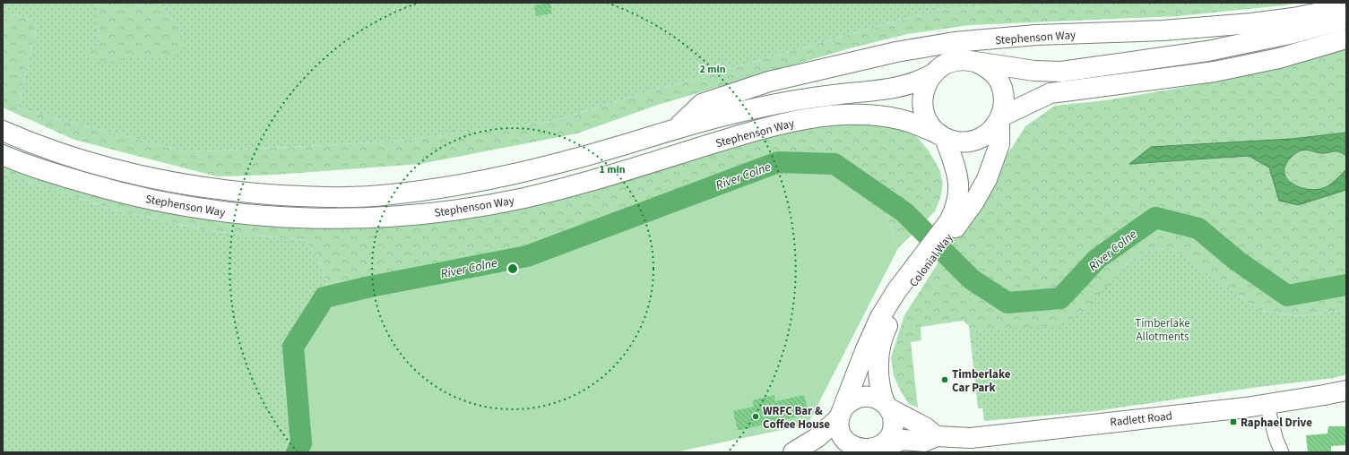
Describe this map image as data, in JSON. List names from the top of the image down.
{
  "streets": {
    "main road": ["Stephenson Way", "Colonial Way", "Radlett Road"]
  },
  "crossings": [
    ["Stephenson Way", "Colonial Way"],
    ["Colonial Way", "Radlett Road"]
  ],
  "water": ["River Colne"],
  "parks": ["Timberlake Allotments"],
  "places": {
    "other": ["Timberlake Car Park", "WRFC Bar & Coffee House"],
    "transit": ["Raphael Drive"]
  },
  "rings": ["2 min", "1 min"]
}
